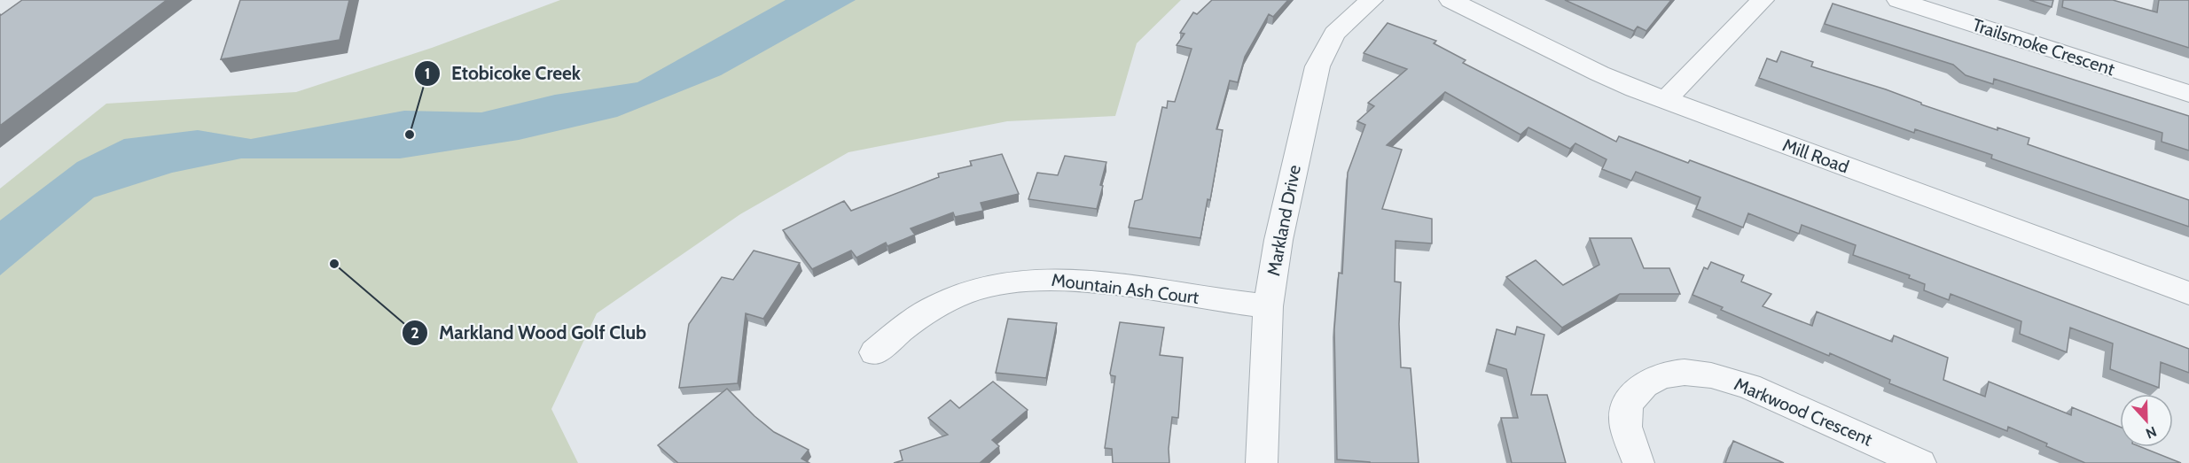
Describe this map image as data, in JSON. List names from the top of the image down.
{
  "streets": {
    "street": [
      "Trailsmoke Crescent",
      "Mill Road",
      "Markland Drive",
      "Mountain Ash Court",
      "Markwood Crescent"
    ]
  },
  "crossings": [
    ["Markland Drive", "Mountain Ash Court"]
  ],
  "places": ["Etobicoke Creek", "Markland Wood Golf Club"],
  "north": "bottom"
}
